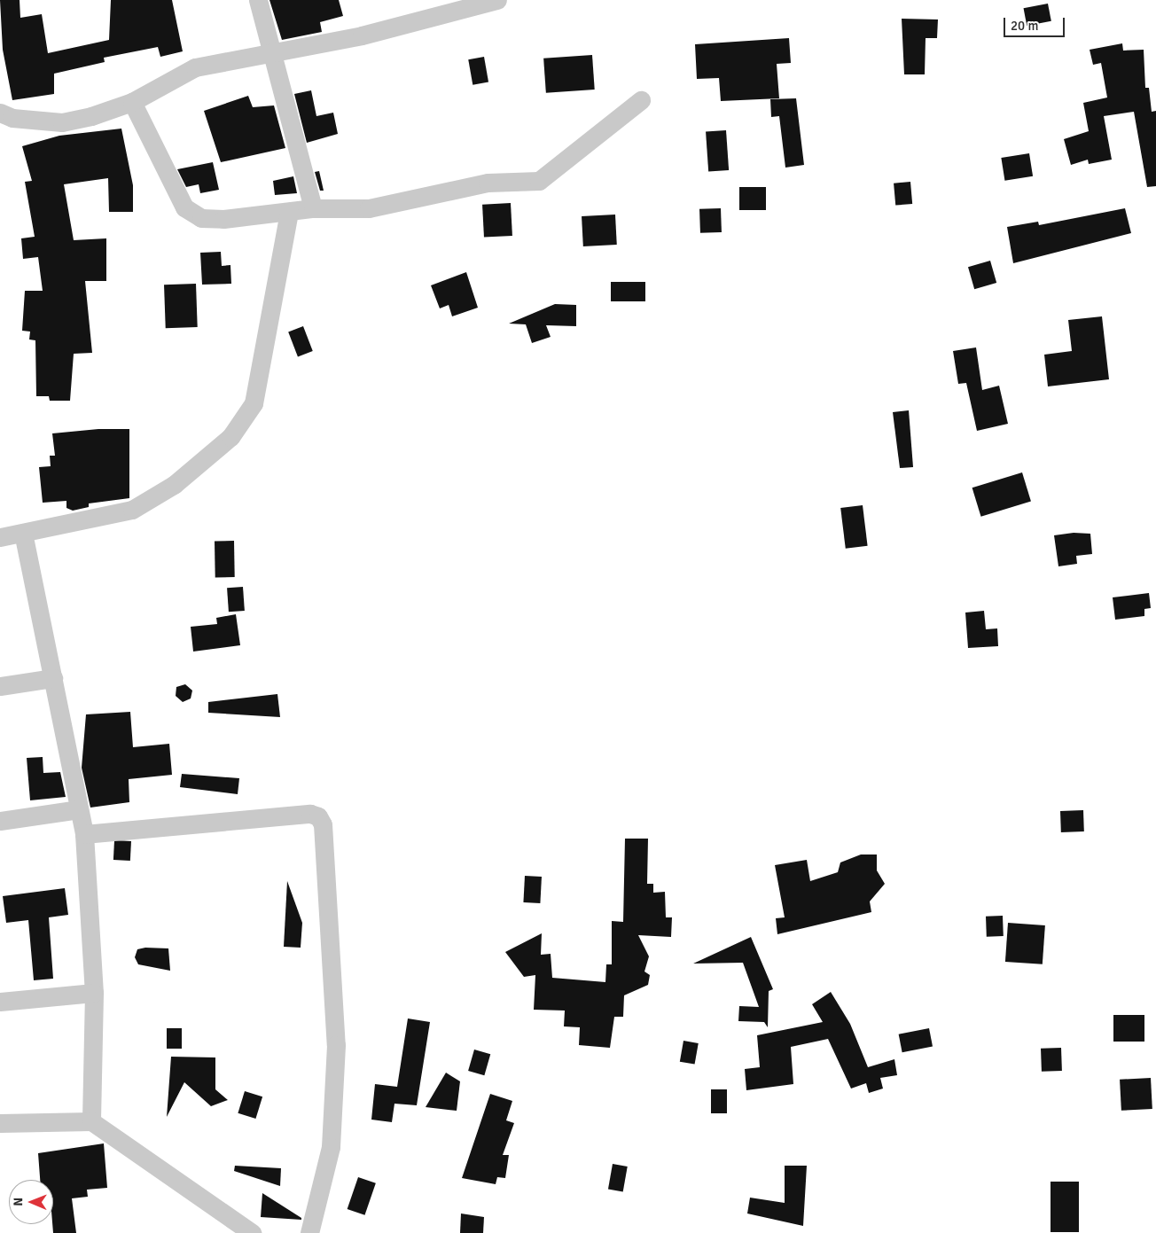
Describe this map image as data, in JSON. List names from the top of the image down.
{
  "scale_bar": "20 m",
  "north": "left"
}
